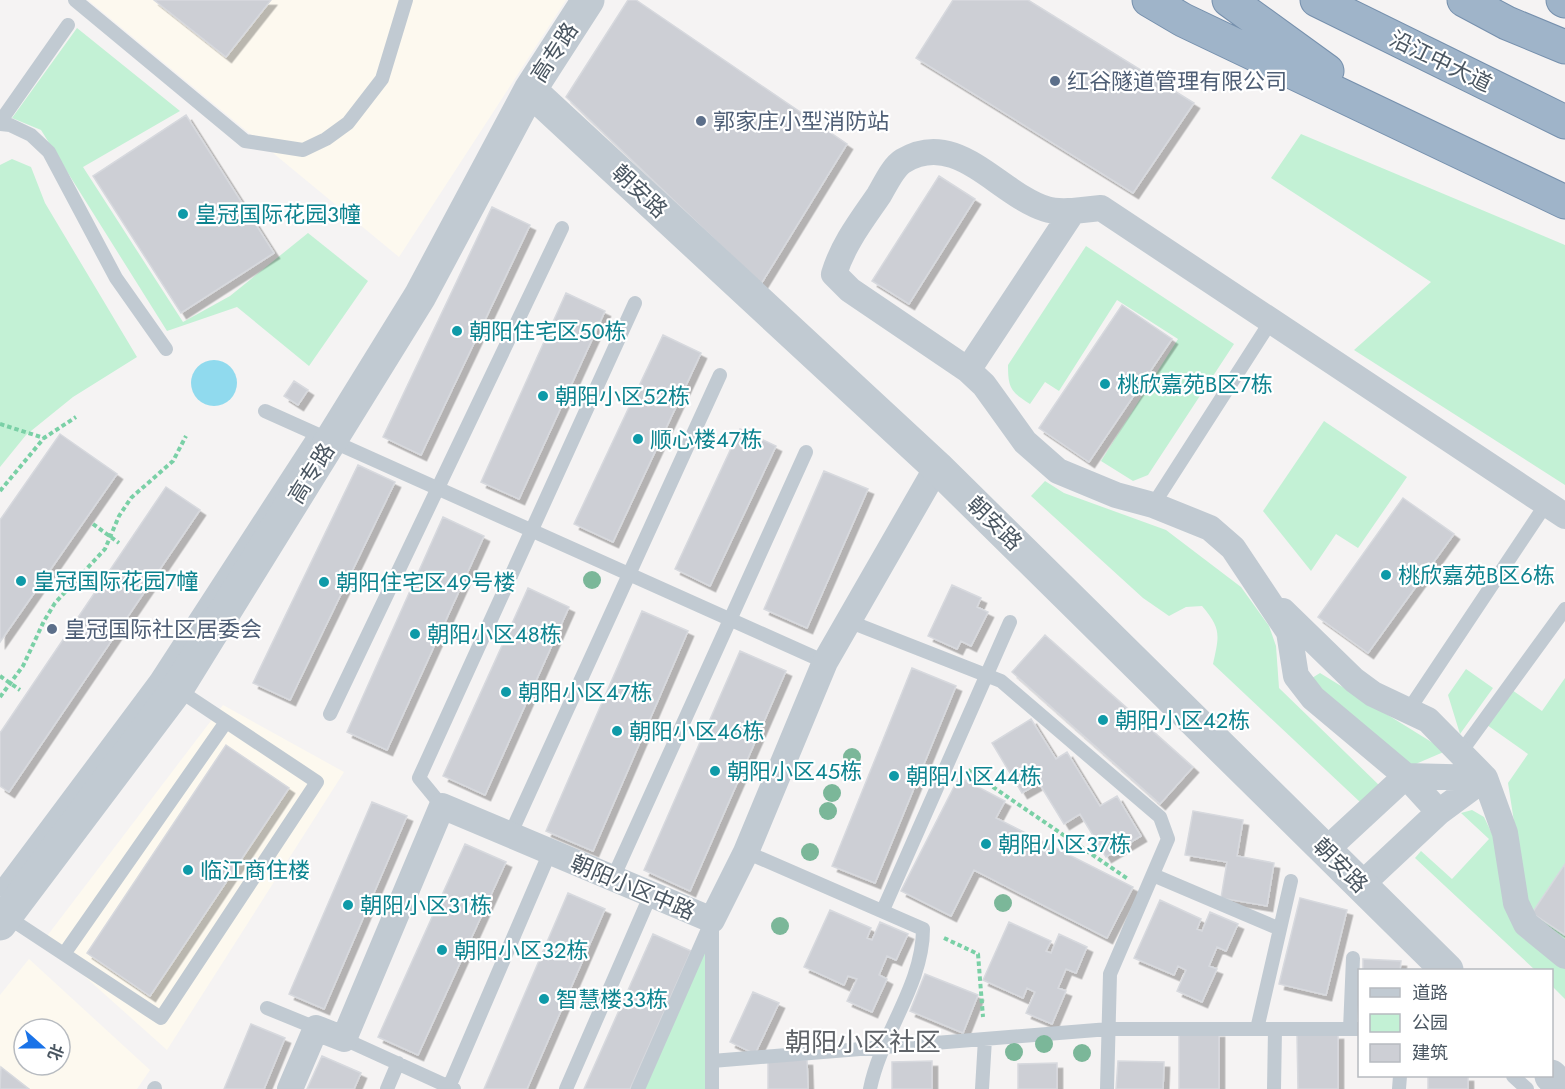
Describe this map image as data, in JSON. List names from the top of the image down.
{
  "streets": {
    "highway": ["沿江中大道"],
    "street": ["高专路", "朝安路", "朝阳小区中路"]
  },
  "crossings": [
    ["高专路", "朝安路"],
    ["朝安路", "朝阳小区中路"]
  ],
  "districts": ["朝阳小区社区"],
  "places": [
    "红谷隧道管理有限公司",
    "郭家庄小型消防站",
    "皇冠国际花园3幢",
    "朝阳住宅区50栋",
    "桃欣嘉苑B区7栋",
    "朝阳小区52栋",
    "顺心楼47栋",
    "桃欣嘉苑B区6栋",
    "皇冠国际花园7幢",
    "朝阳住宅区49号楼",
    "皇冠国际社区居委会",
    "朝阳小区48栋",
    "朝阳小区47栋",
    "朝阳小区42栋",
    "朝阳小区46栋",
    "朝阳小区45栋",
    "朝阳小区44栋",
    "朝阳小区37栋",
    "临江商住楼",
    "朝阳小区31栋",
    "朝阳小区32栋",
    "智慧楼33栋"
  ],
  "legend": ["道路", "公园", "建筑"],
  "north": "right"
}
